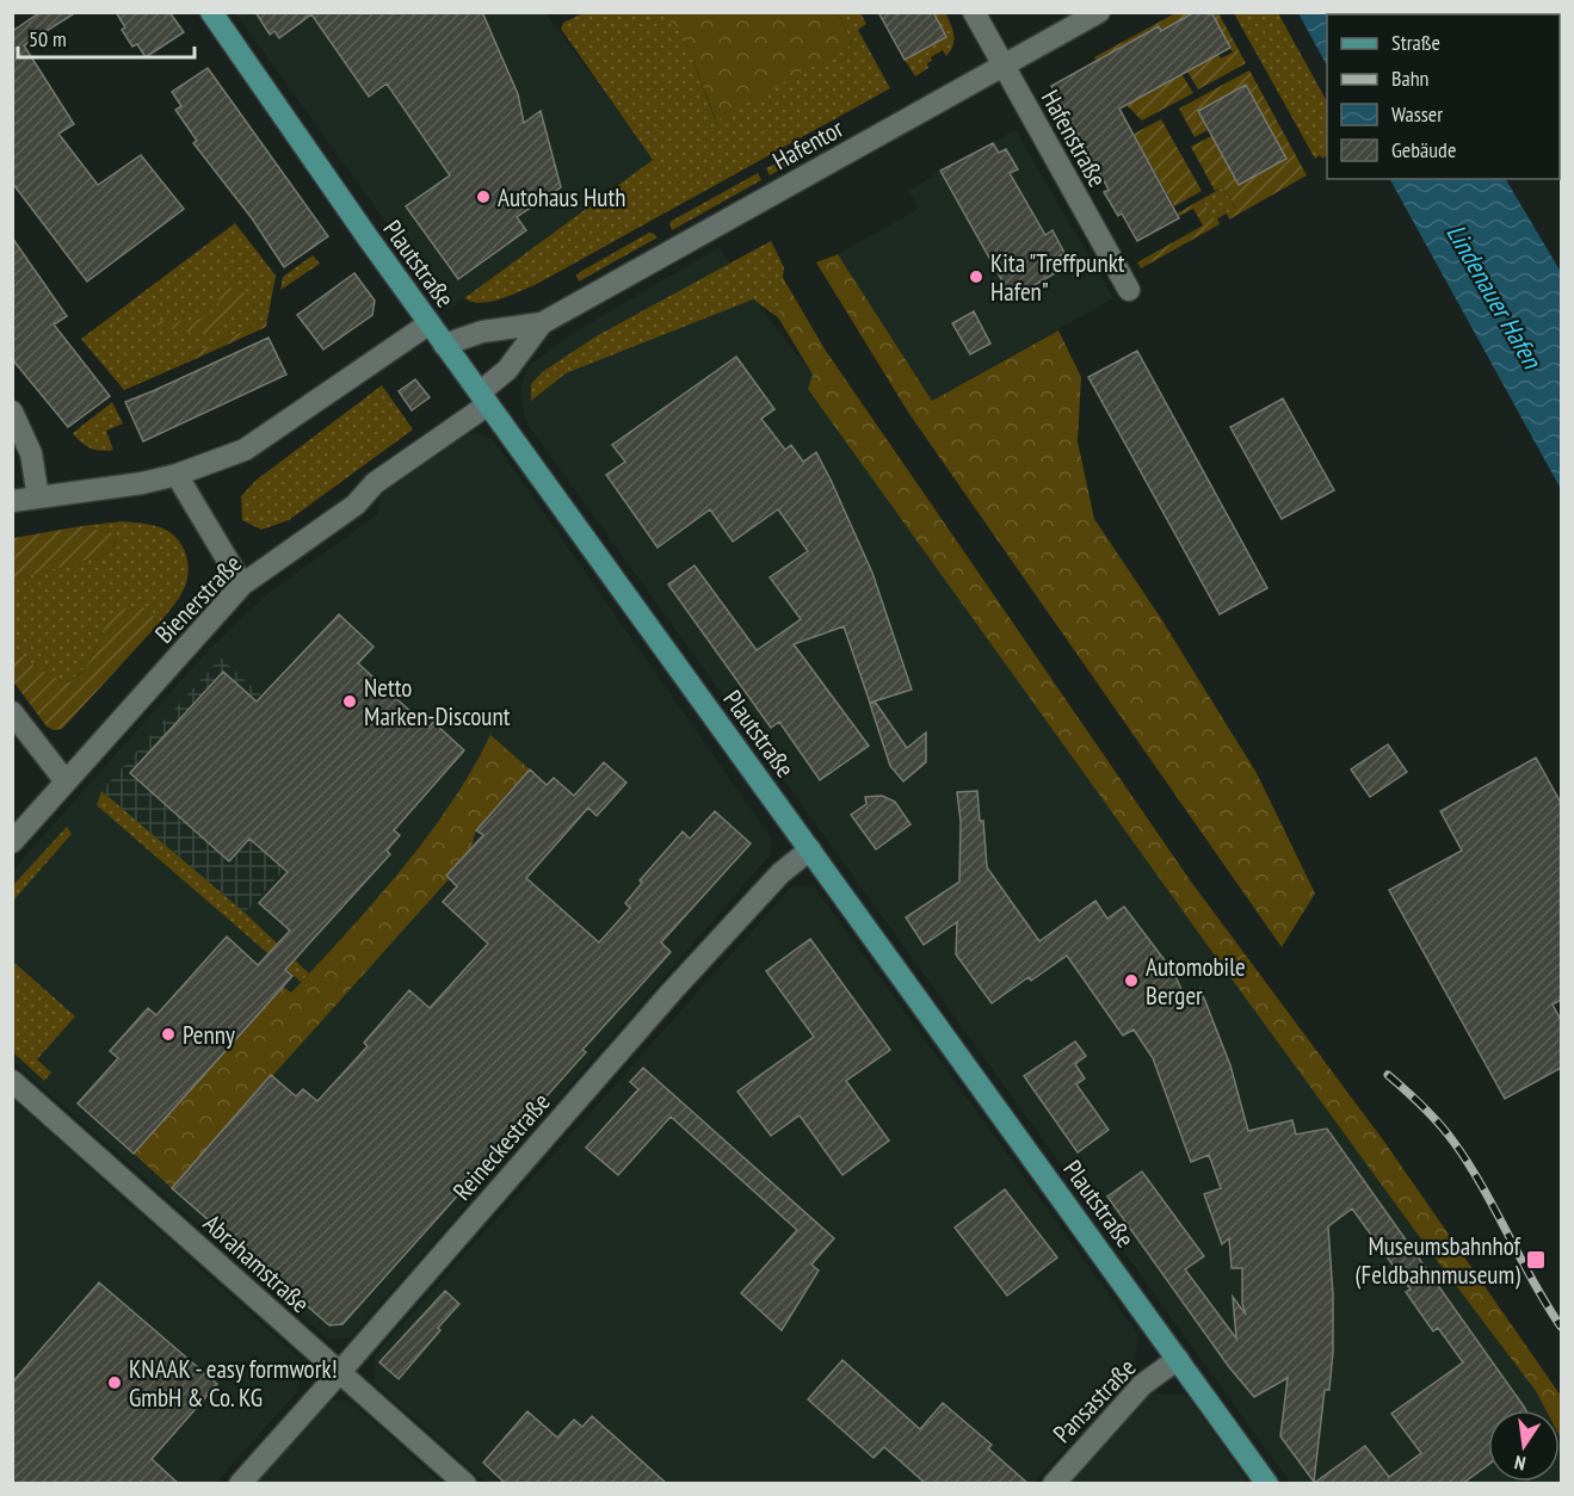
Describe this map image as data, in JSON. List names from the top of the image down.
{
  "streets": {
    "main road": ["Plautstraße"],
    "street": [
      "Hafenstraße",
      "Hafentor",
      "Bienerstraße",
      "Reineckestraße",
      "Abrahamstraße",
      "Pansastraße"
    ]
  },
  "crossings": [
    ["Hafenstraße", "Hafentor"],
    ["Hafentor", "Plautstraße"],
    ["Hafentor", "Bienerstraße"],
    ["Plautstraße", "Bienerstraße"],
    ["Plautstraße", "Reineckestraße"],
    ["Plautstraße", "Pansastraße"],
    ["Reineckestraße", "Abrahamstraße"]
  ],
  "water": ["Lindenauer Hafen"],
  "places": {
    "other": [
      "Autohaus Huth",
      "Kita \"Treffpunkt Hafen\"",
      "Netto Marken-Discount",
      "Automobile Berger",
      "Penny",
      "KNAAK - easy formwork! GmbH & Co. KG"
    ],
    "transit": ["Museumsbahnhof (Feldbahnmuseum)"]
  },
  "legend": [
    "Straße",
    "Bahn",
    "Wasser",
    "Gebäude"
  ],
  "scale_bar": "50 m",
  "north": "bottom"
}
